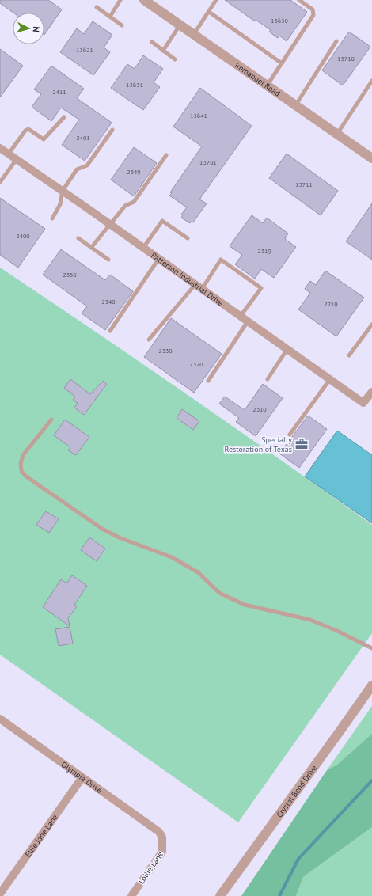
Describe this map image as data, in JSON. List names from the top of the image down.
{
  "streets": {
    "street": [
      "Immanuel Road",
      "Patterson Industrial Drive",
      "Olympia Drive",
      "Crystal Bend Drive",
      "Ellie Jane Lane",
      "Lollie Lane"
    ]
  },
  "crossings": [
    ["Olympia Drive", "Ellie Jane Lane"],
    ["Olympia Drive", "Lollie Lane"]
  ],
  "places": {
    "office": ["Specialty Restoration of Texas"]
  },
  "house_numbers": [
    "13630",
    "13621",
    "13710",
    "13631",
    "2411",
    "13641",
    "2401",
    "13701",
    "2349",
    "13711",
    "2400",
    "2319",
    "2350",
    "2340",
    "2219",
    "2330",
    "2320",
    "2310"
  ],
  "north": "right"
}
